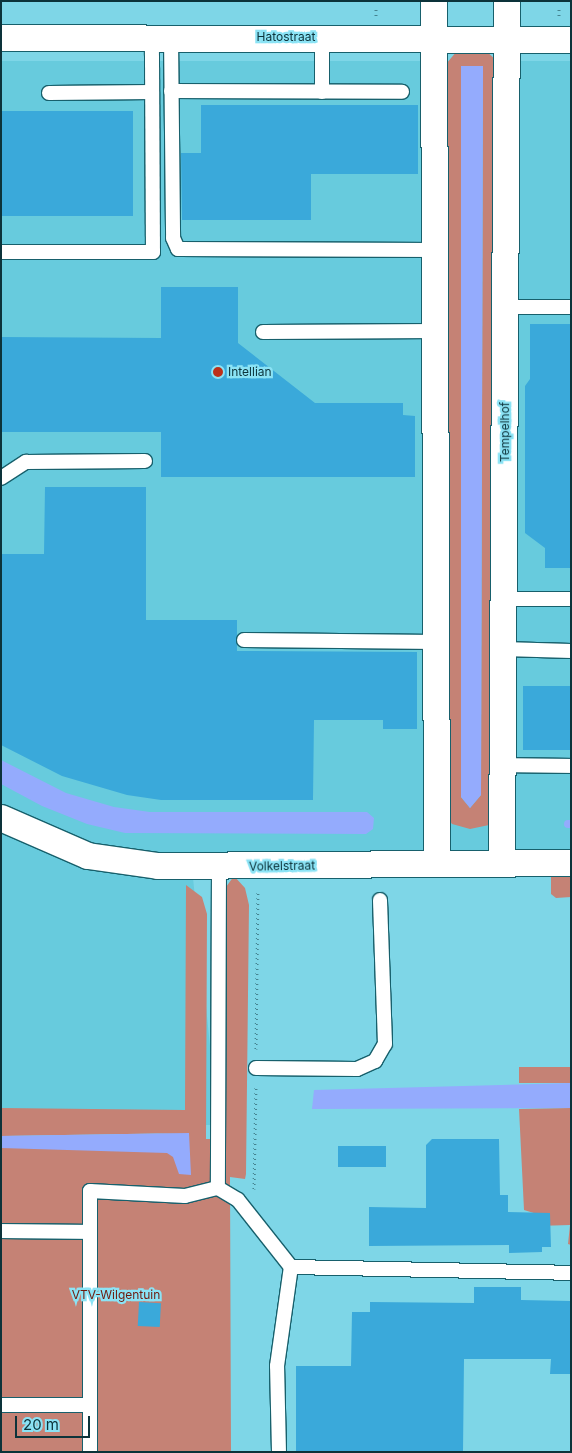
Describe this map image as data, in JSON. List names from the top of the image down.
{
  "streets": {
    "street": ["Hatostraat", "Tempelhof", "Volkelstraat"]
  },
  "crossings": [
    ["Hatostraat", "Tempelhof"],
    ["Tempelhof", "Volkelstraat"]
  ],
  "parks": ["VTV-Wilgentuin"],
  "places": ["Intellian"],
  "scale_bar": "20 m"
}
